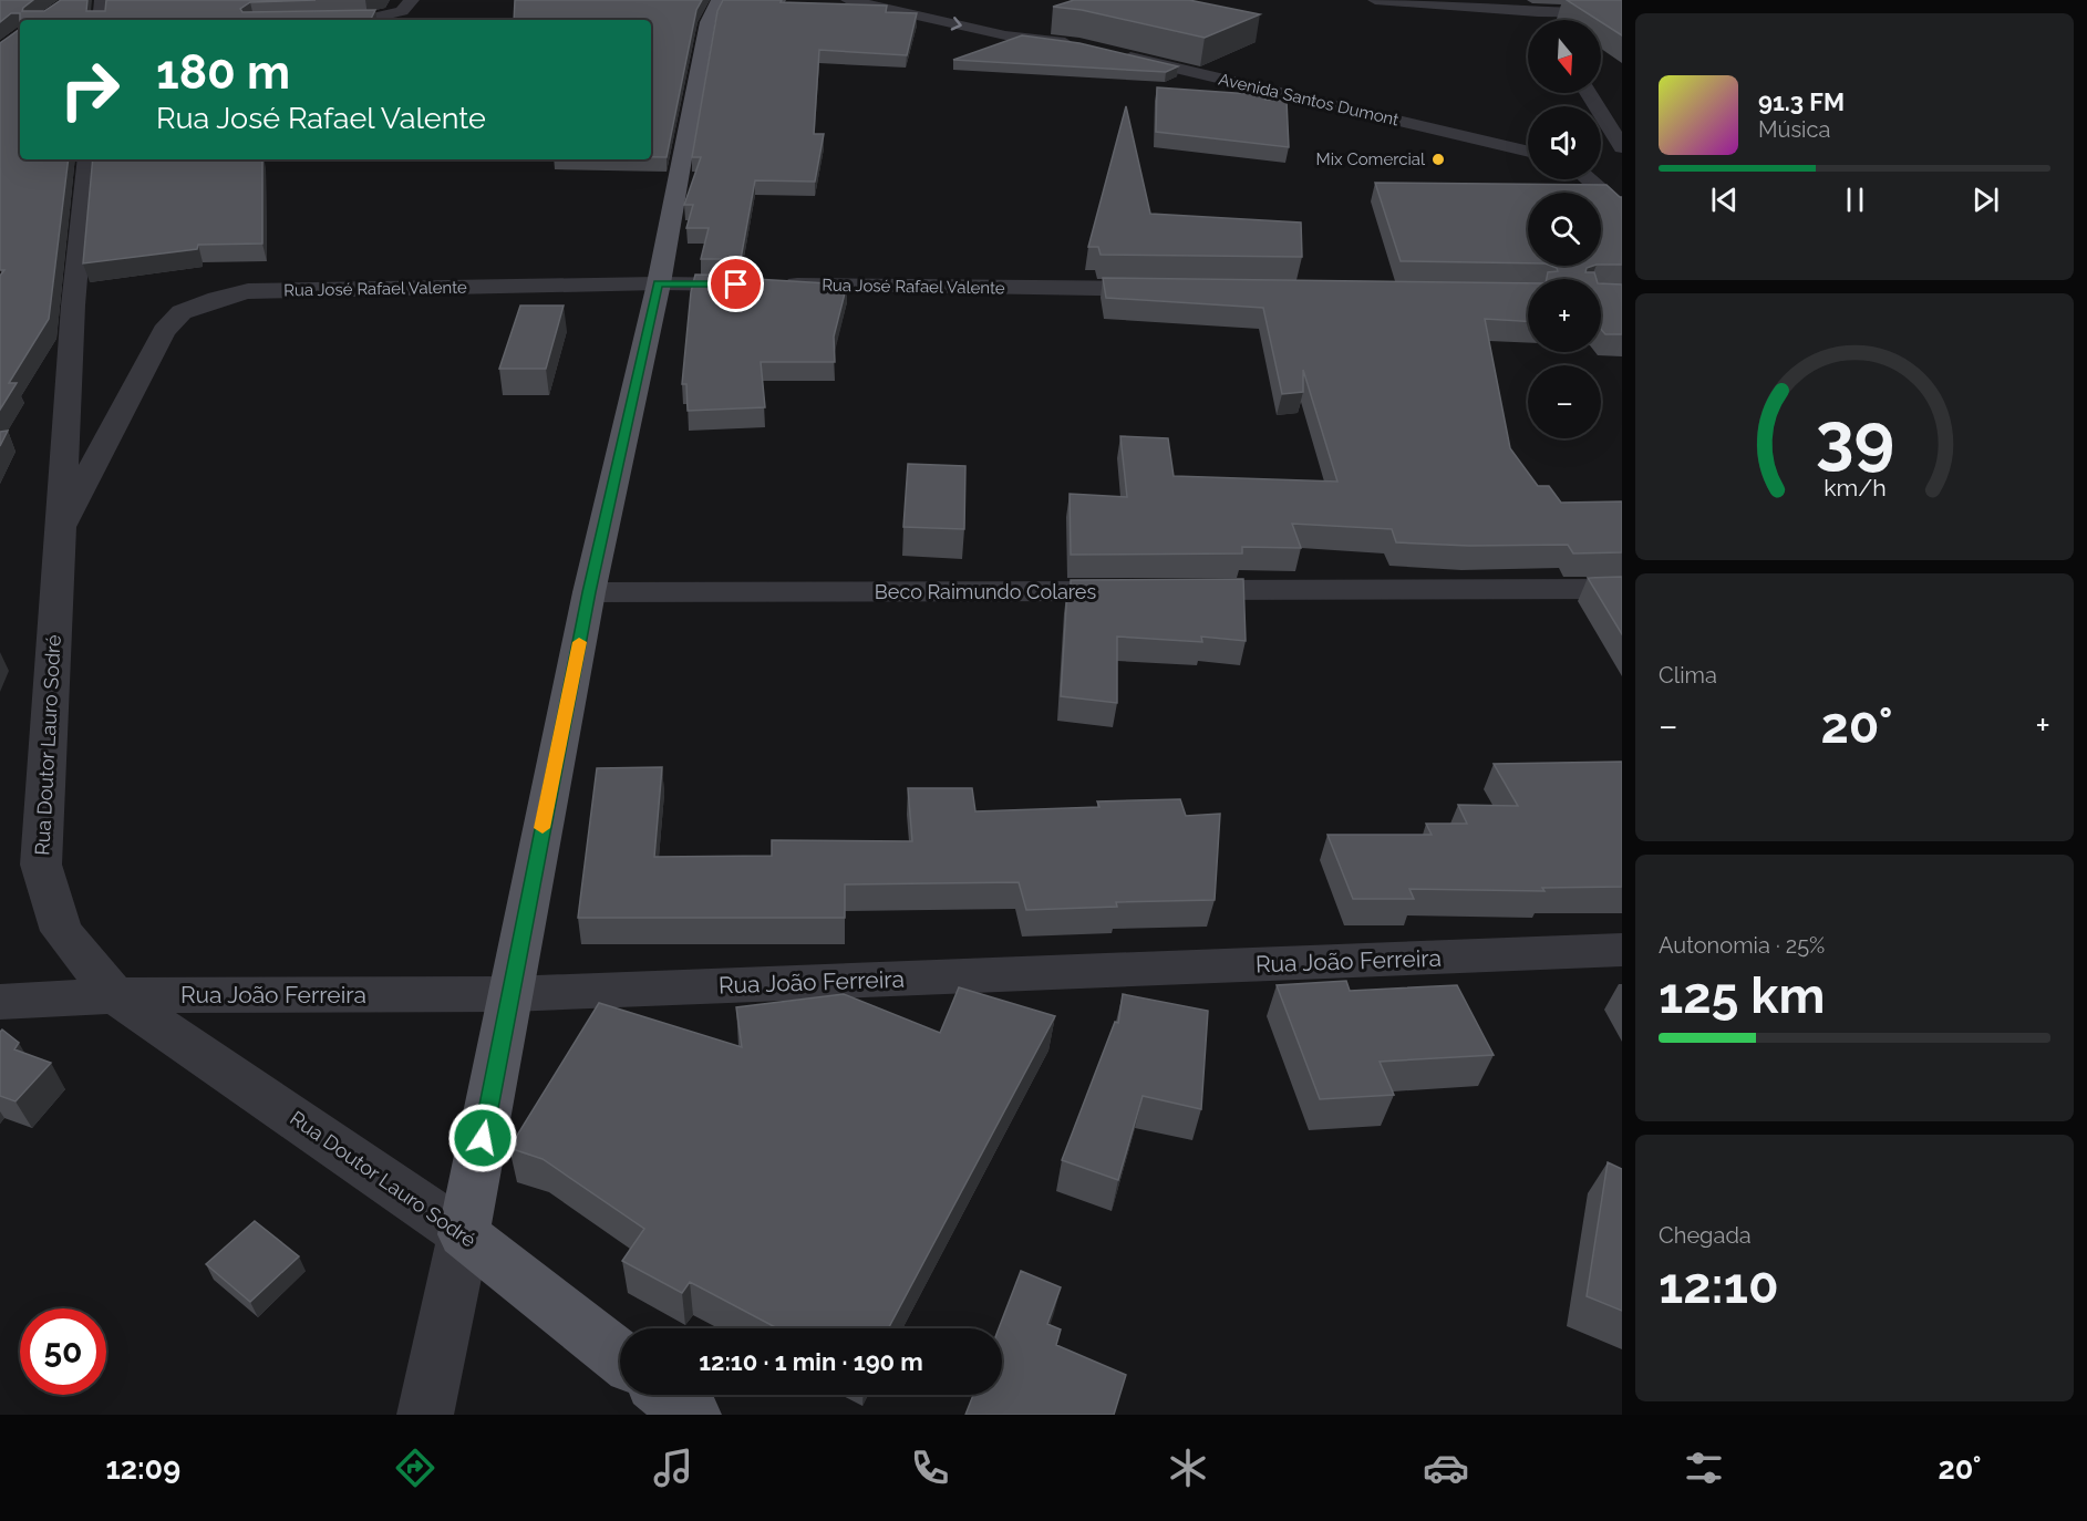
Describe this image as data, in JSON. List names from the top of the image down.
{
  "streets": {
    "main road": ["Rua Doutor Lauro Sodré"],
    "street": [
      "Avenida Santos Dumont",
      "Rua José Rafael Valente",
      "Beco Raimundo Colares",
      "Rua João Ferreira"
    ]
  },
  "crossings": [
    ["Rua José Rafael Valente", "Rua Doutor Lauro Sodré"],
    ["Rua Doutor Lauro Sodré", "Rua João Ferreira"]
  ],
  "places": ["Mix Comercial"],
  "north": "bottom",
  "page": {
    "map_buttons": ["+", "−"],
    "turn": ["180 m", "Rua José Rafael Valente"],
    "song": ["91.3 FM", "Música"],
    "tile": [
      "Clima",
      ["Autonomia · 25%", "125 km"],
      ["Chegada", "12:10"]
    ],
    "heat": ["−", "20°", "+"],
    "limit": "50",
    "trip": "12:10 · 1 min · 190 m",
    "tabs": ["12:09", "20°"],
    "gauge": ["39", "km/h"]
  }
}
